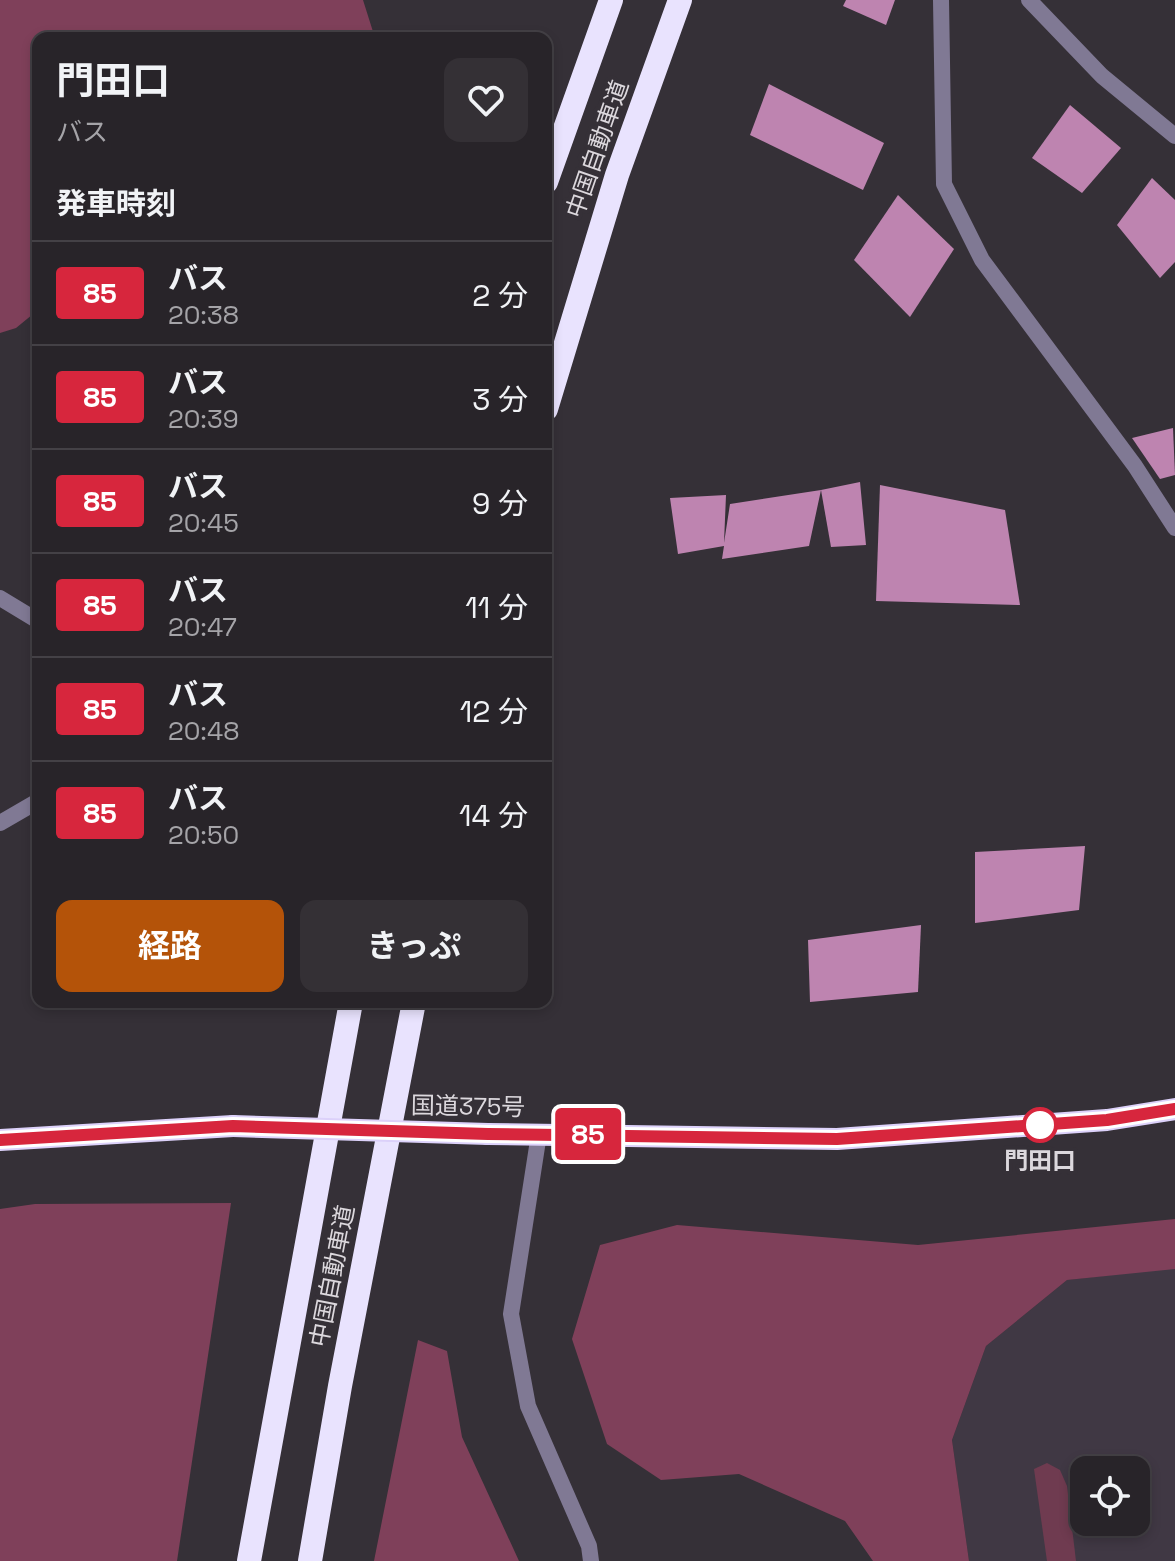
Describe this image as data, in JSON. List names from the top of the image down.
{
  "streets": {
    "highway": ["中国自動車道", "国道375号"]
  },
  "places": ["門田口"],
  "lines": ["bus line 85"],
  "page": {
    "on_map": "85",
    "heading": [
      ["門田口", "バス"],
      "発車時刻"
    ],
    "list": [
      {
        "mark": "85",
        "name": "バス",
        "note": "20:38",
        "value": "2 分"
      },
      {
        "mark": "85",
        "name": "バス",
        "note": "20:39",
        "value": "3 分"
      },
      {
        "mark": "85",
        "name": "バス",
        "note": "20:45",
        "value": "9 分"
      },
      {
        "mark": "85",
        "name": "バス",
        "note": "20:47",
        "value": "11 分"
      },
      {
        "mark": "85",
        "name": "バス",
        "note": "20:48",
        "value": "12 分"
      },
      {
        "mark": "85",
        "name": "バス",
        "note": "20:50",
        "value": "14 分"
      }
    ],
    "buttons": ["経路", "きっぷ"]
  }
}
